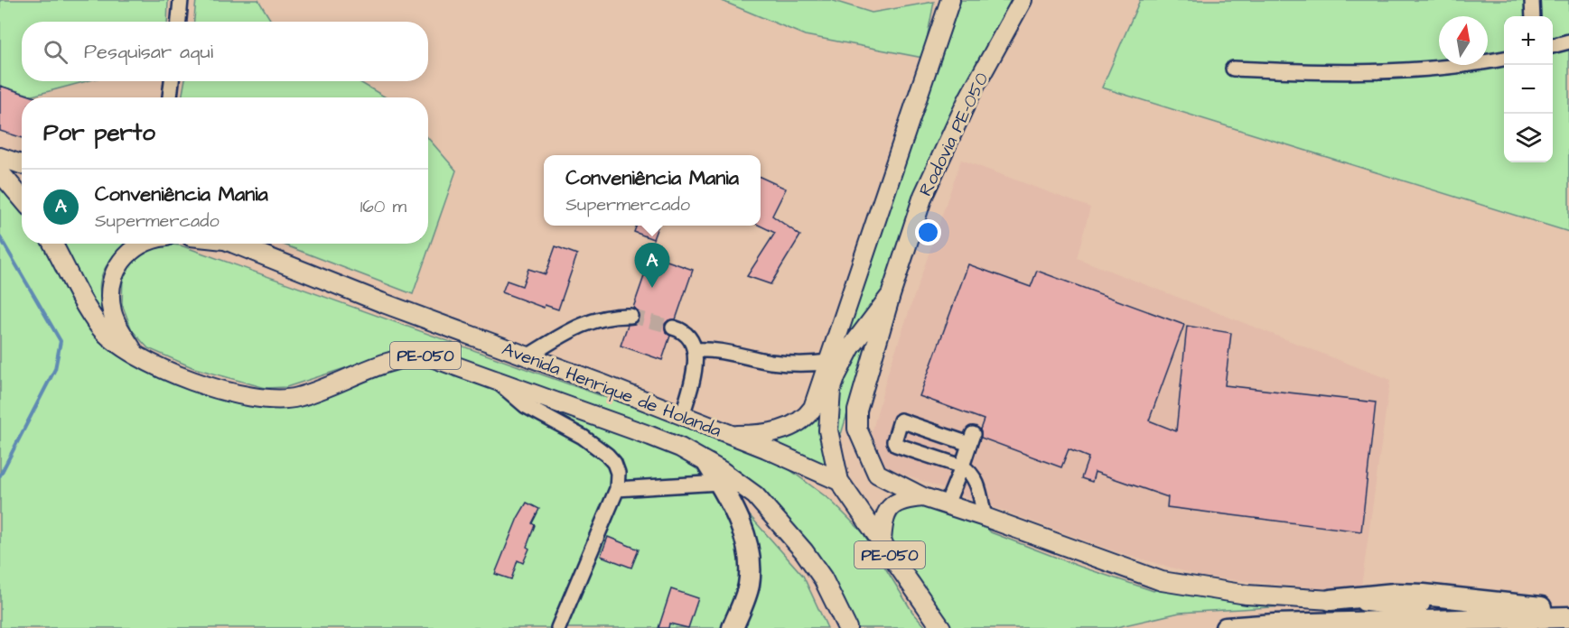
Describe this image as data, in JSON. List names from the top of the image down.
{
  "streets": {
    "main road": ["Rodovia PE-050", "PE-050", "Avenida Henrique de Holanda"]
  },
  "crossings": [
    ["Rodovia PE-050", "PE-050"],
    ["Rodovia PE-050", "Avenida Henrique de Holanda"],
    ["PE-050", "Avenida Henrique de Holanda"]
  ],
  "north": "top",
  "page": {
    "map_buttons": ["+", "−"],
    "search": "Pesquisar aqui",
    "heading": "Por perto",
    "popup": ["Conveniência Mania", "Supermercado"],
    "list": [
      {
        "mark": "A",
        "name": "Conveniência Mania",
        "note": "Supermercado",
        "value": "160 m"
      }
    ],
    "pins": "A"
  }
}
